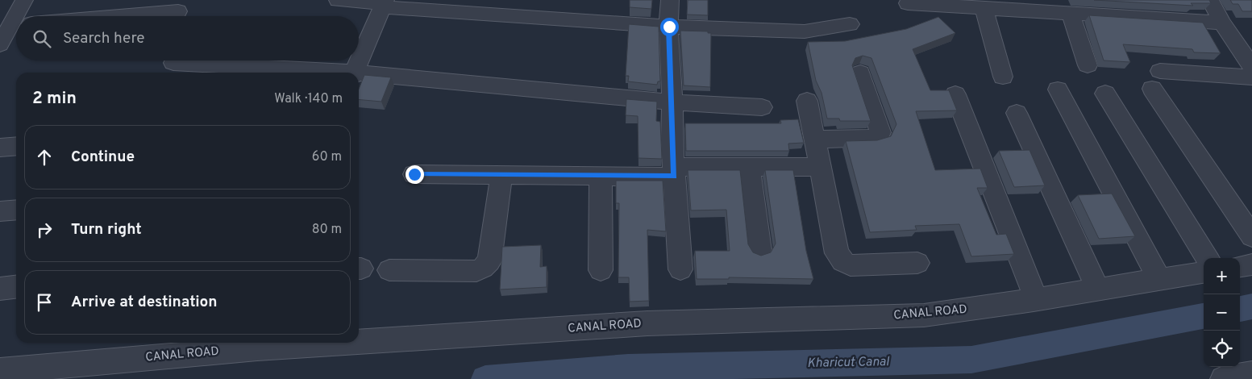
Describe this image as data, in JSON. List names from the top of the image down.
{
  "streets": {
    "street": ["CANAL ROAD"]
  },
  "water": ["Kharicut Canal"],
  "page": {
    "search": "Search here",
    "heading": ["2 min", "Walk · 140 m"],
    "list": [
      ["Continue", "60 m"],
      ["Turn right", "80 m"],
      "Arrive at destination"
    ],
    "map_buttons": ["+", "−"]
  }
}
